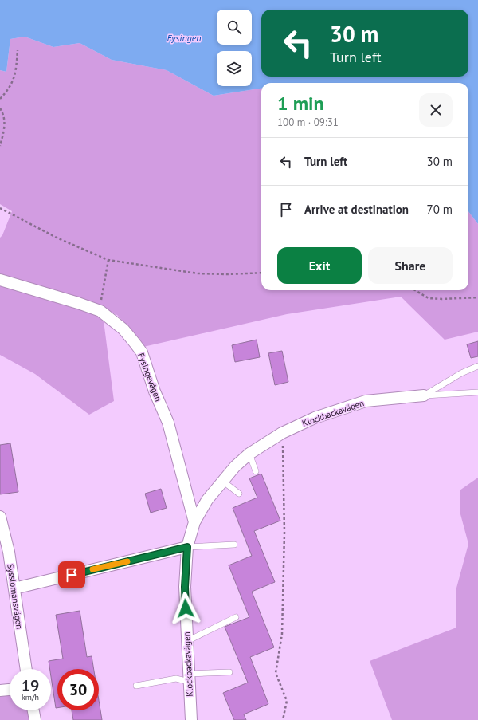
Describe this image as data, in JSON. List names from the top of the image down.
{
  "streets": {
    "street": ["Fysingevägen", "Klockbackavägen", "Sysslomansvägen"]
  },
  "crossings": [
    ["Fysingevägen", "Klockbackavägen"]
  ],
  "water": ["Fysingen"],
  "page": {
    "turn": ["30 m", "Turn left"],
    "heading": ["1 min", "100 m · 09:31"],
    "list": [
      {
        "name": "Turn left",
        "value": "30 m"
      },
      {
        "name": "Arrive at destination",
        "value": "70 m"
      }
    ],
    "buttons": ["Exit", "Share"],
    "speed": "19 km/h",
    "limit": "30"
  }
}
